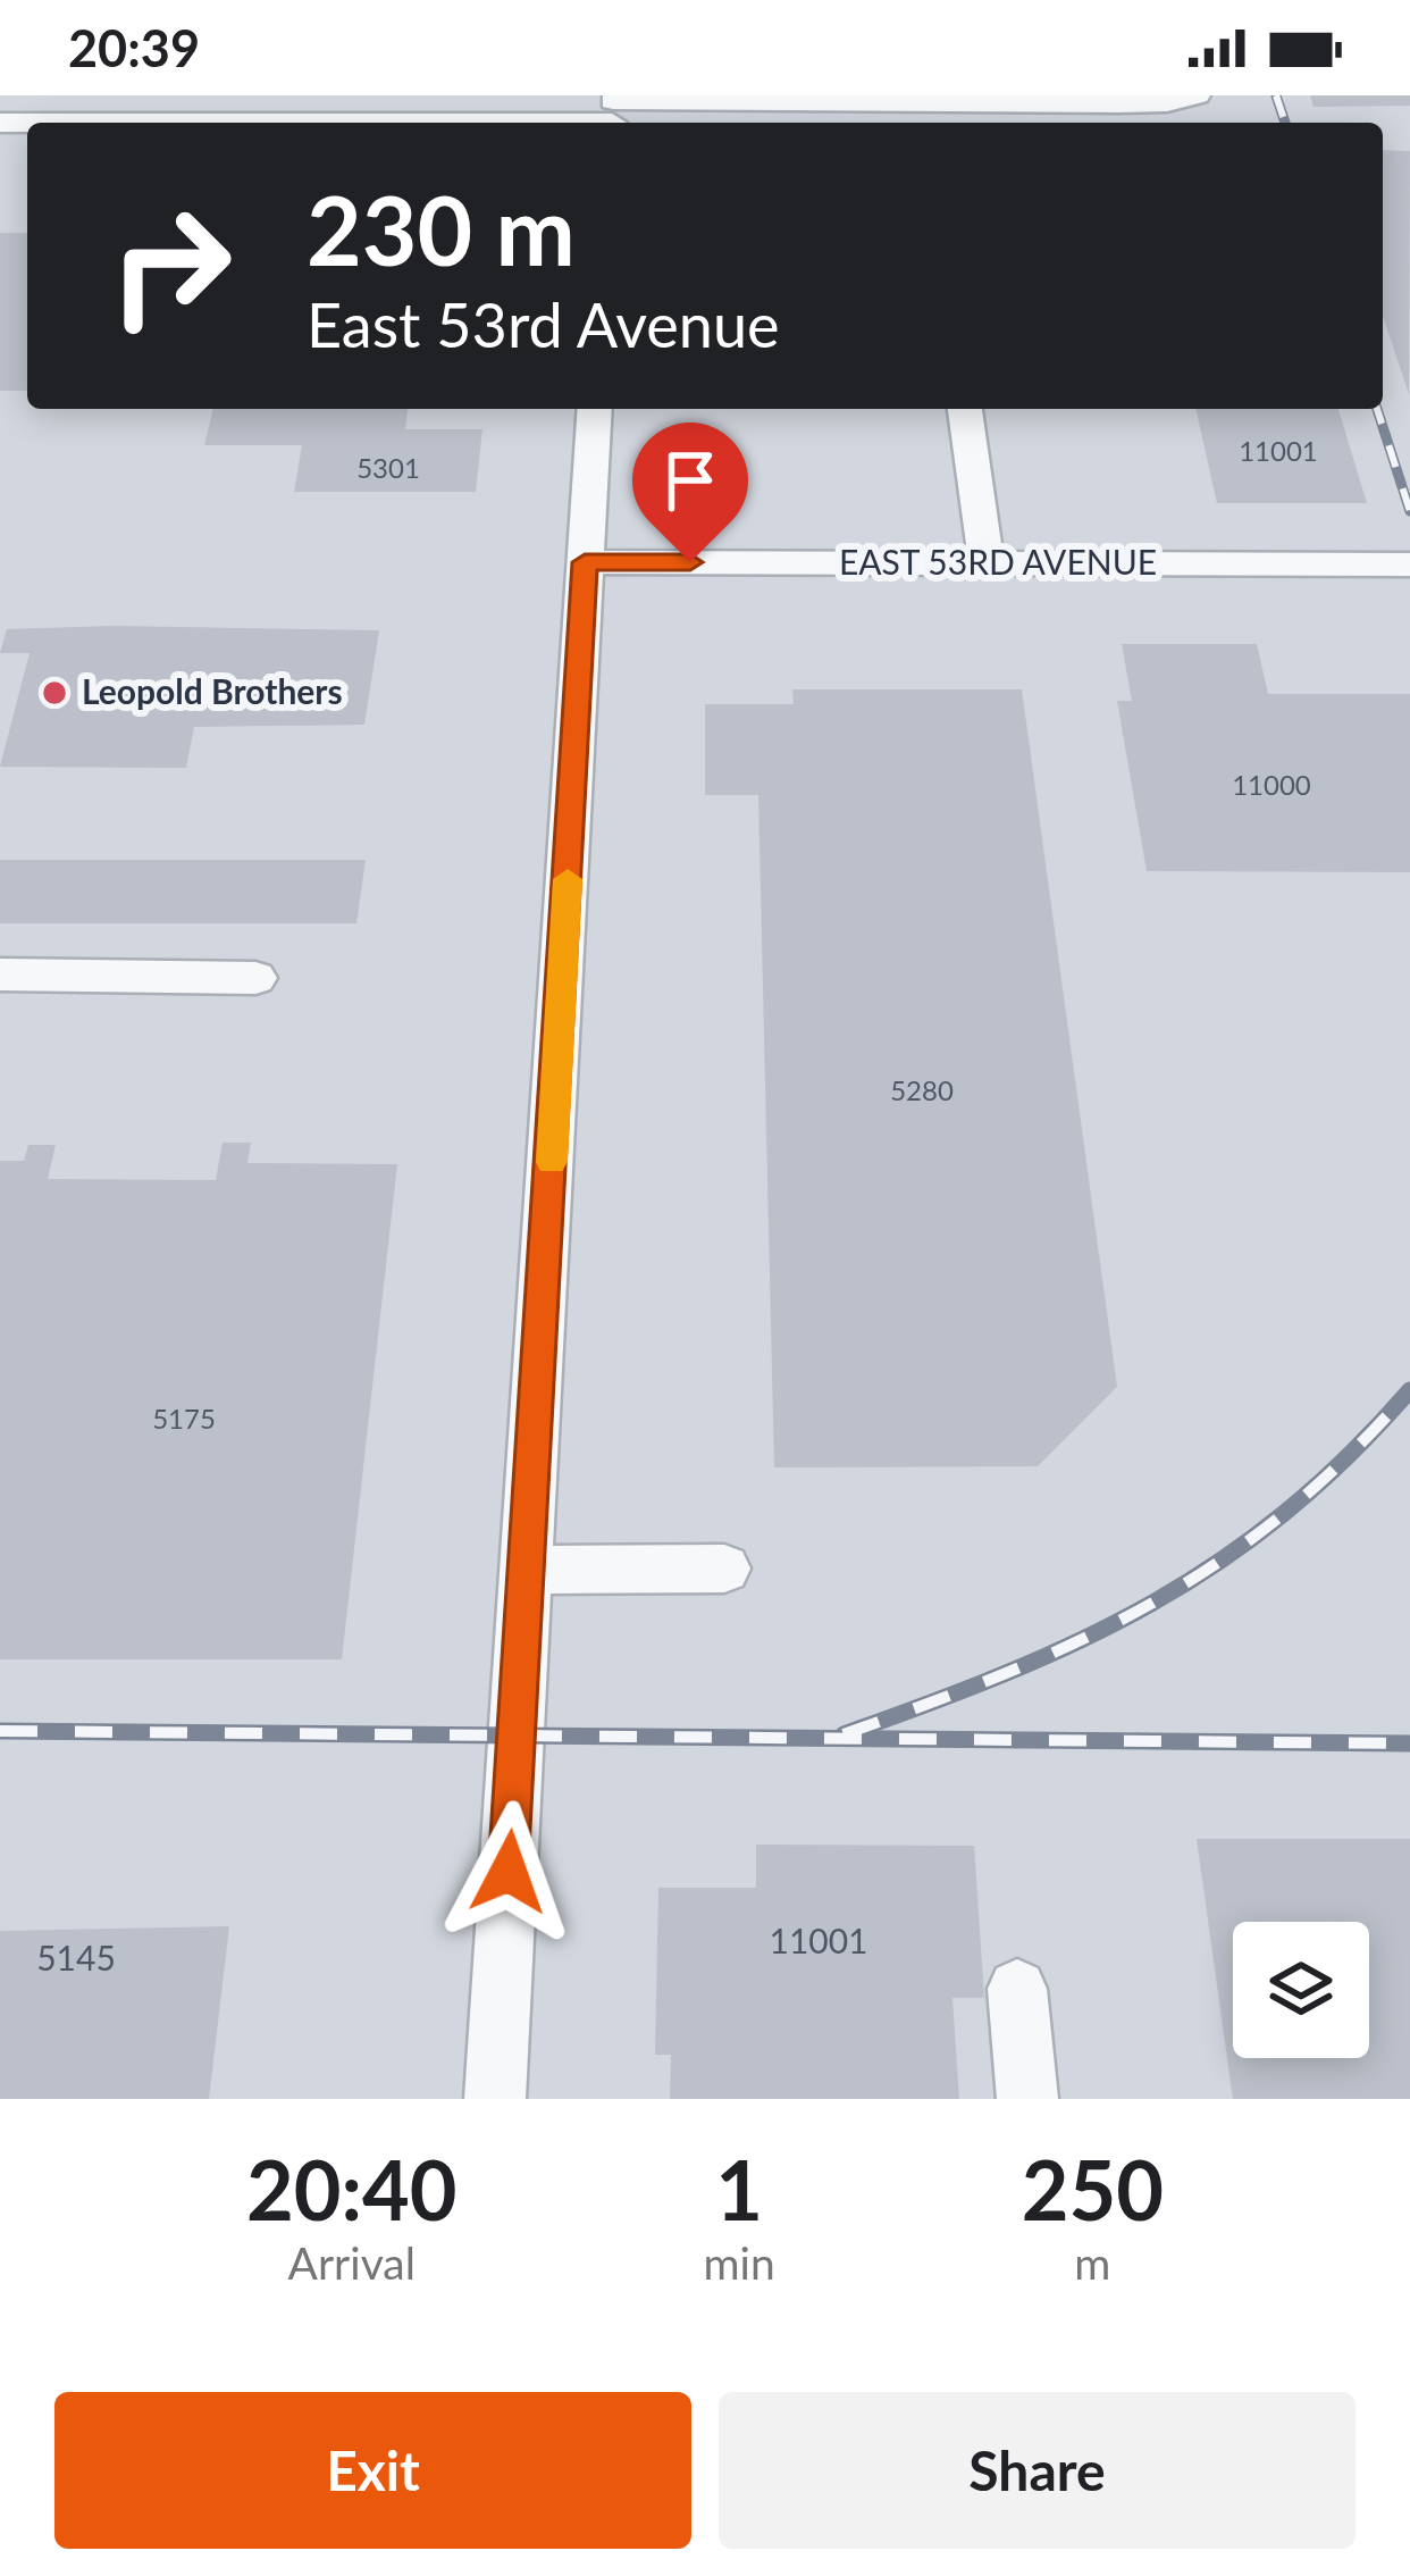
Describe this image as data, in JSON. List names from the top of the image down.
{
  "streets": {
    "street": ["EAST 53RD AVENUE"]
  },
  "places": ["Leopold Brothers"],
  "house_numbers": [
    "11001",
    "5301",
    "11000",
    "5280",
    "5175",
    "11001",
    "5145"
  ],
  "page": {
    "status": "20:39",
    "turn": ["230 m", "East 53rd Avenue"],
    "eta": [
      "20:40",
      "Arrival",
      "1",
      "min",
      "250",
      "m"
    ],
    "buttons": ["Exit", "Share"]
  }
}
